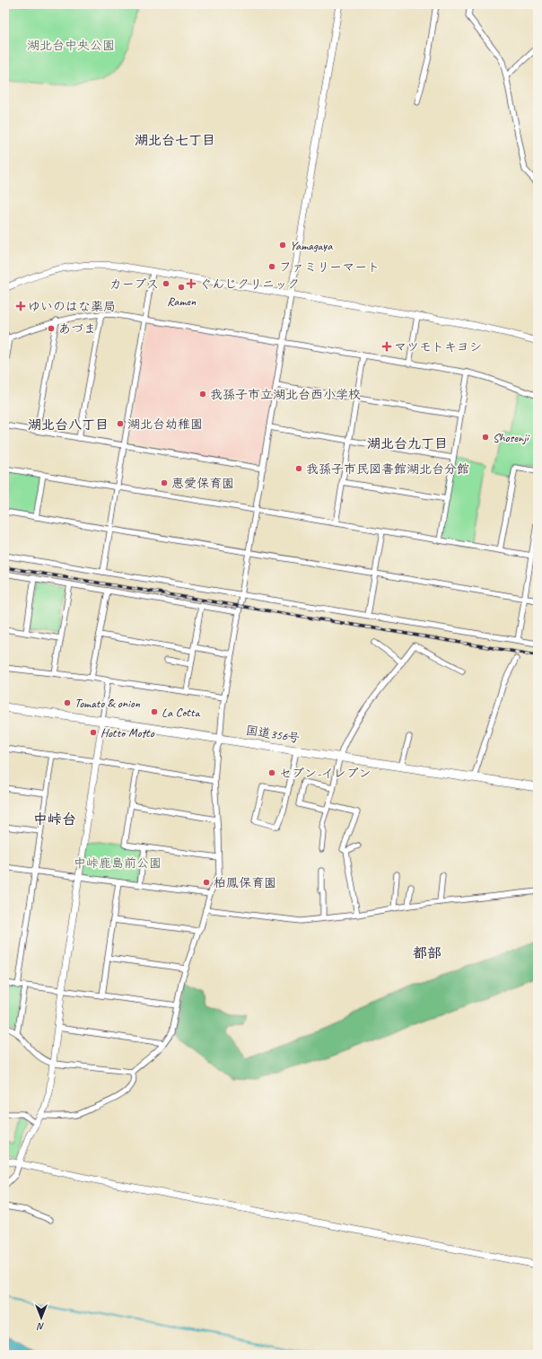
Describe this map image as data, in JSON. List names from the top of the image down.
{
  "streets": {
    "highway": ["国道356号"]
  },
  "districts": [
    "湖北台七丁目",
    "湖北台八丁目",
    "湖北台九丁目",
    "中峠台",
    "都部"
  ],
  "parks": ["湖北台中央公園", "中峠鹿島前公園"],
  "places": {
    "other": [
      "Yamagaya",
      "ファミリーマート",
      "カーブス",
      "Ramen",
      "あづま",
      "我孫子市立湖北台西小学校",
      "湖北台幼稚園",
      "Shosenji",
      "我孫子市民図書館湖北台分館",
      "恵愛保育園",
      "Tomato & onion",
      "La Cotta",
      "Hotto Motto",
      "セブン-イレブン",
      "柏鳳保育園"
    ],
    "health": ["ぐんじクリニック", "ゆいのはな薬局", "マツモトキヨシ"]
  },
  "north": "bottom"
}
